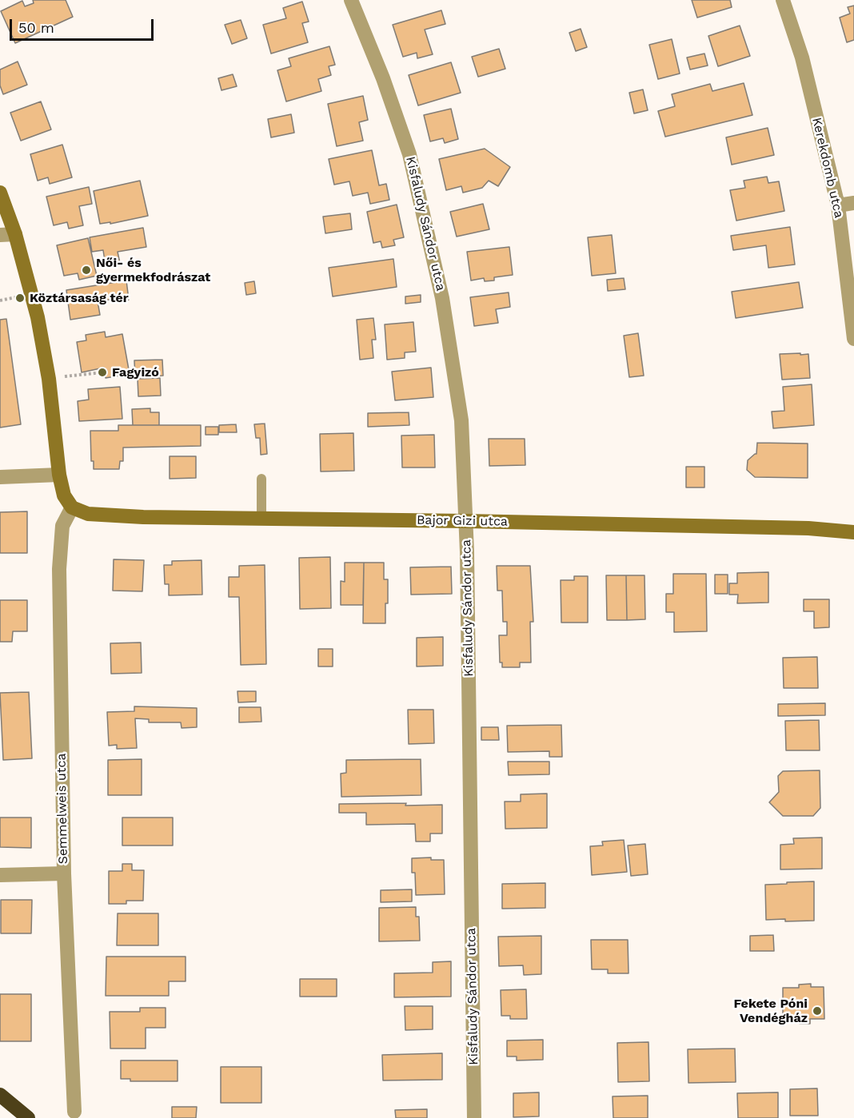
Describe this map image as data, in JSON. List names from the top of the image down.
{
  "streets": {
    "street": [
      "Kerekdomb utca",
      "Kisfaludy Sándor utca",
      "Bajor Gizi utca",
      "Semmelweis utca"
    ]
  },
  "crossings": [
    ["Kisfaludy Sándor utca", "Bajor Gizi utca"],
    ["Bajor Gizi utca", "Semmelweis utca"]
  ],
  "places": [
    "Női- és gyermekfodrászat",
    "Köztársaság tér",
    "Fagyizó",
    "Fekete Póni Vendégház"
  ],
  "scale_bar": "50 m"
}
